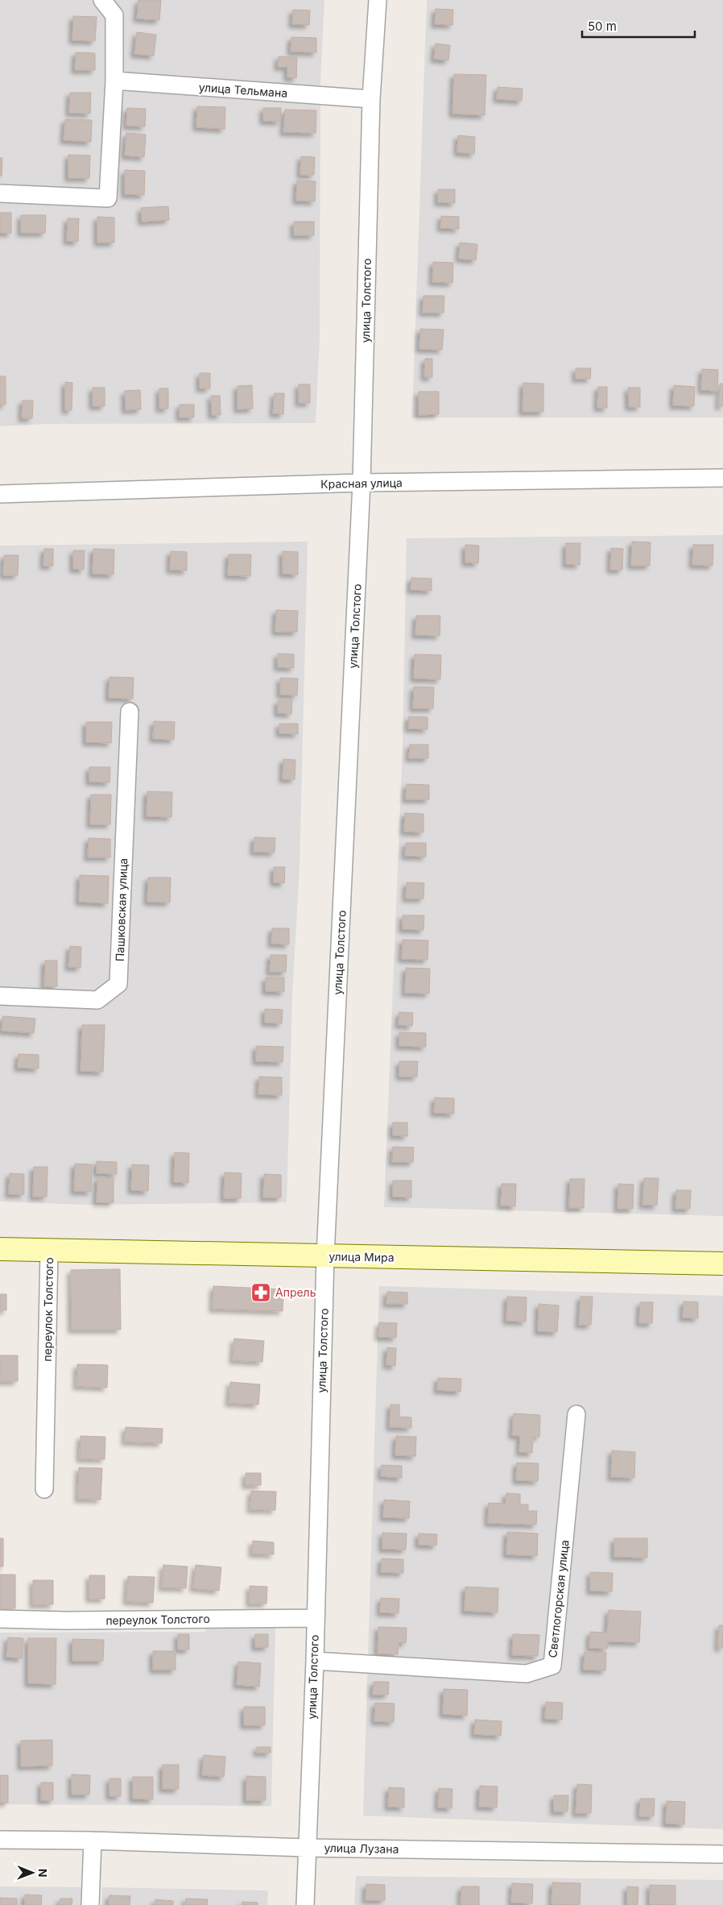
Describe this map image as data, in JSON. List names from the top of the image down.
{
  "streets": {
    "main road": ["улица Мира"],
    "street": [
      "улица Тельмана",
      "улица Толстого",
      "Красная улица",
      "Пашковская улица",
      "переулок Толстого",
      "Светлогорская улица",
      "улица Лузана"
    ]
  },
  "crossings": [
    ["улица Тельмана", "улица Толстого"],
    ["улица Толстого", "Красная улица"],
    ["улица Толстого", "улица Мира"],
    ["улица Толстого", "переулок Толстого"],
    ["улица Толстого", "Светлогорская улица"],
    ["улица Толстого", "улица Лузана"],
    ["улица Мира", "переулок Толстого"]
  ],
  "places": {
    "pharmacy": ["Апрель"]
  },
  "scale_bar": "50 m",
  "north": "right"
}
